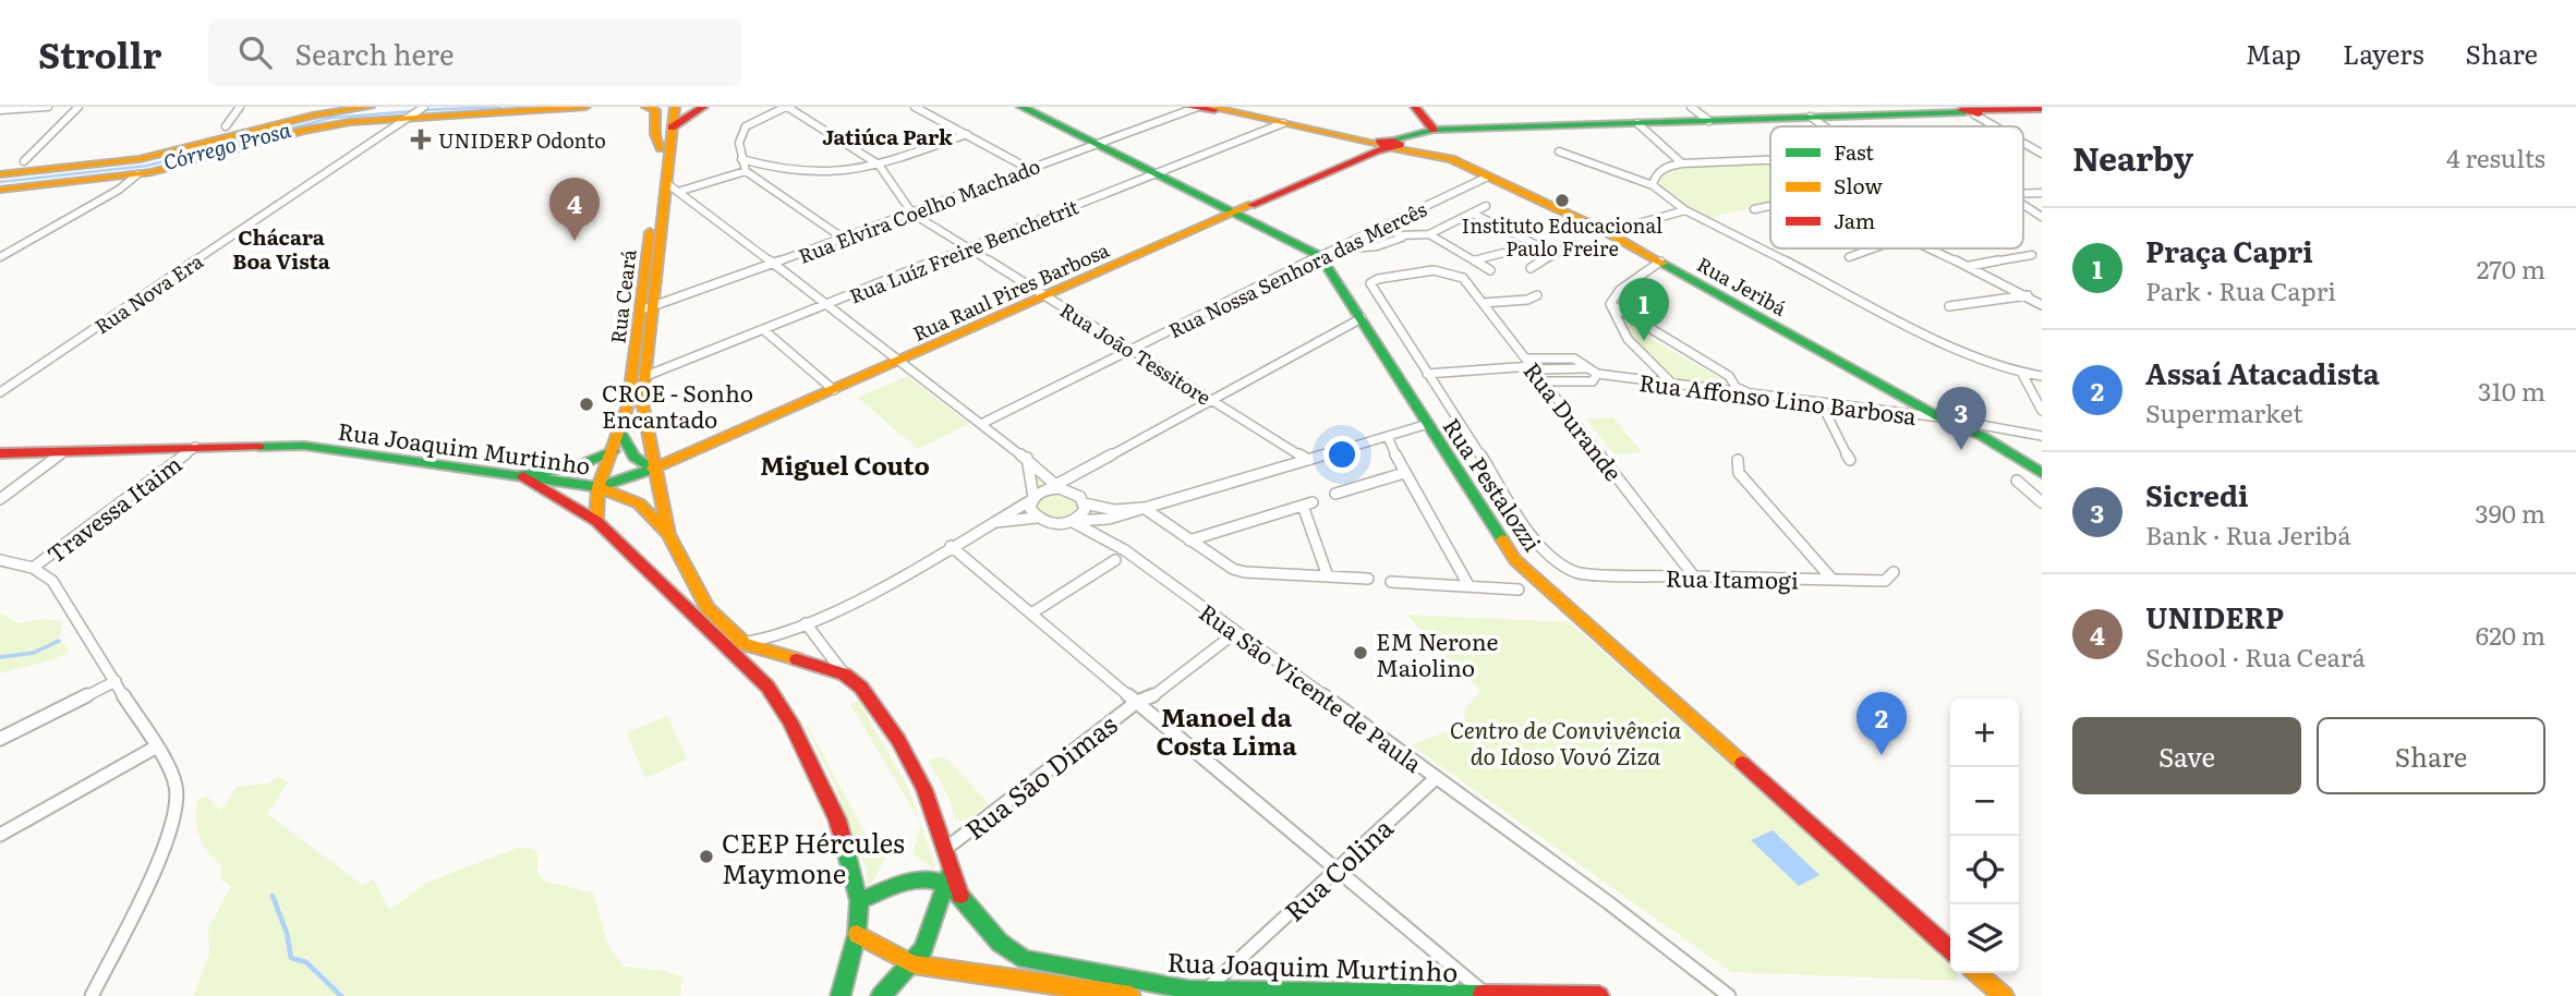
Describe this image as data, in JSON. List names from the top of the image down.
{
  "streets": {
    "main road": [
      "Rua Jeribá",
      "Rua Raul Pires Barbosa",
      "Rua Ceará",
      "Rua Joaquim Murtinho",
      "Rua Pestalozzi"
    ],
    "street": [
      "Rua Elvira Coelho Machado",
      "Rua Luíz Freire Benchetrit",
      "Rua Nossa Senhora das Mercês",
      "Rua Nova Era",
      "Rua João Tessitore",
      "Rua Affonso Lino Barbosa",
      "Rua Durande",
      "Travessa Itaim",
      "Rua Itamogi",
      "Rua São Vicente de Paula",
      "Rua São Dimas",
      "Rua Colina"
    ]
  },
  "crossings": [
    ["Rua Elvira Coelho Machado", "Rua Jeribá"],
    ["Rua Elvira Coelho Machado", "Rua Ceará"],
    ["Rua Elvira Coelho Machado", "Rua João Tessitore"],
    ["Rua Elvira Coelho Machado", "Rua Pestalozzi"],
    ["Rua Luíz Freire Benchetrit", "Rua Jeribá"],
    ["Rua Luíz Freire Benchetrit", "Rua Ceará"],
    ["Rua Luíz Freire Benchetrit", "Rua João Tessitore"],
    ["Rua Luíz Freire Benchetrit", "Rua Pestalozzi"],
    ["Rua Nossa Senhora das Mercês", "Rua Jeribá"],
    ["Rua Nossa Senhora das Mercês", "Rua João Tessitore"],
    ["Rua Nossa Senhora das Mercês", "Rua Pestalozzi"],
    ["Rua Jeribá", "Rua Raul Pires Barbosa"],
    ["Rua Jeribá", "Rua Affonso Lino Barbosa"],
    ["Rua Raul Pires Barbosa", "Rua Ceará"],
    ["Rua Raul Pires Barbosa", "Rua João Tessitore"],
    ["Rua Raul Pires Barbosa", "Rua Joaquim Murtinho"],
    ["Rua Raul Pires Barbosa", "Rua Pestalozzi"],
    ["Rua Ceará", "Rua Joaquim Murtinho"],
    ["Rua Durande", "Rua Itamogi"],
    ["Rua Joaquim Murtinho", "Travessa Itaim"],
    ["Rua Joaquim Murtinho", "Rua São Dimas"],
    ["Rua Joaquim Murtinho", "Rua Colina"],
    ["Rua São Vicente de Paula", "Rua São Dimas"],
    ["Rua São Vicente de Paula", "Rua Colina"]
  ],
  "districts": [
    "Jatiúca Park",
    "Chácara Boa Vista",
    "Miguel Couto",
    "Manoel da Costa Lima"
  ],
  "water": ["Córrego Prosa"],
  "parks": ["Centro de Convivência do Idoso Vovó Ziza"],
  "places": {
    "health": ["UNIDERP Odonto"],
    "other": [
      "Instituto Educacional Paulo Freire",
      "CROE - Sonho Encantado",
      "EM Nerone Maiolino",
      "CEEP Hércules Maymone"
    ]
  },
  "legend": ["Fast", "Slow", "Jam"],
  "page": {
    "header": "Strollr",
    "search": "Search here",
    "nav": ["Map", "Layers", "Share"],
    "heading": ["Nearby", "4 results"],
    "pins": [
      "4",
      "1",
      "3",
      "2"
    ],
    "list": [
      {
        "mark": "1",
        "name": "Praça Capri",
        "note": "Park · Rua Capri",
        "value": "270 m"
      },
      {
        "mark": "2",
        "name": "Assaí Atacadista",
        "note": "Supermarket",
        "value": "310 m"
      },
      {
        "mark": "3",
        "name": "Sicredi",
        "note": "Bank · Rua Jeribá",
        "value": "390 m"
      },
      {
        "mark": "4",
        "name": "UNIDERP",
        "note": "School · Rua Ceará",
        "value": "620 m"
      }
    ],
    "buttons": ["Save", "Share"],
    "map_buttons": ["+", "−"]
  }
}
